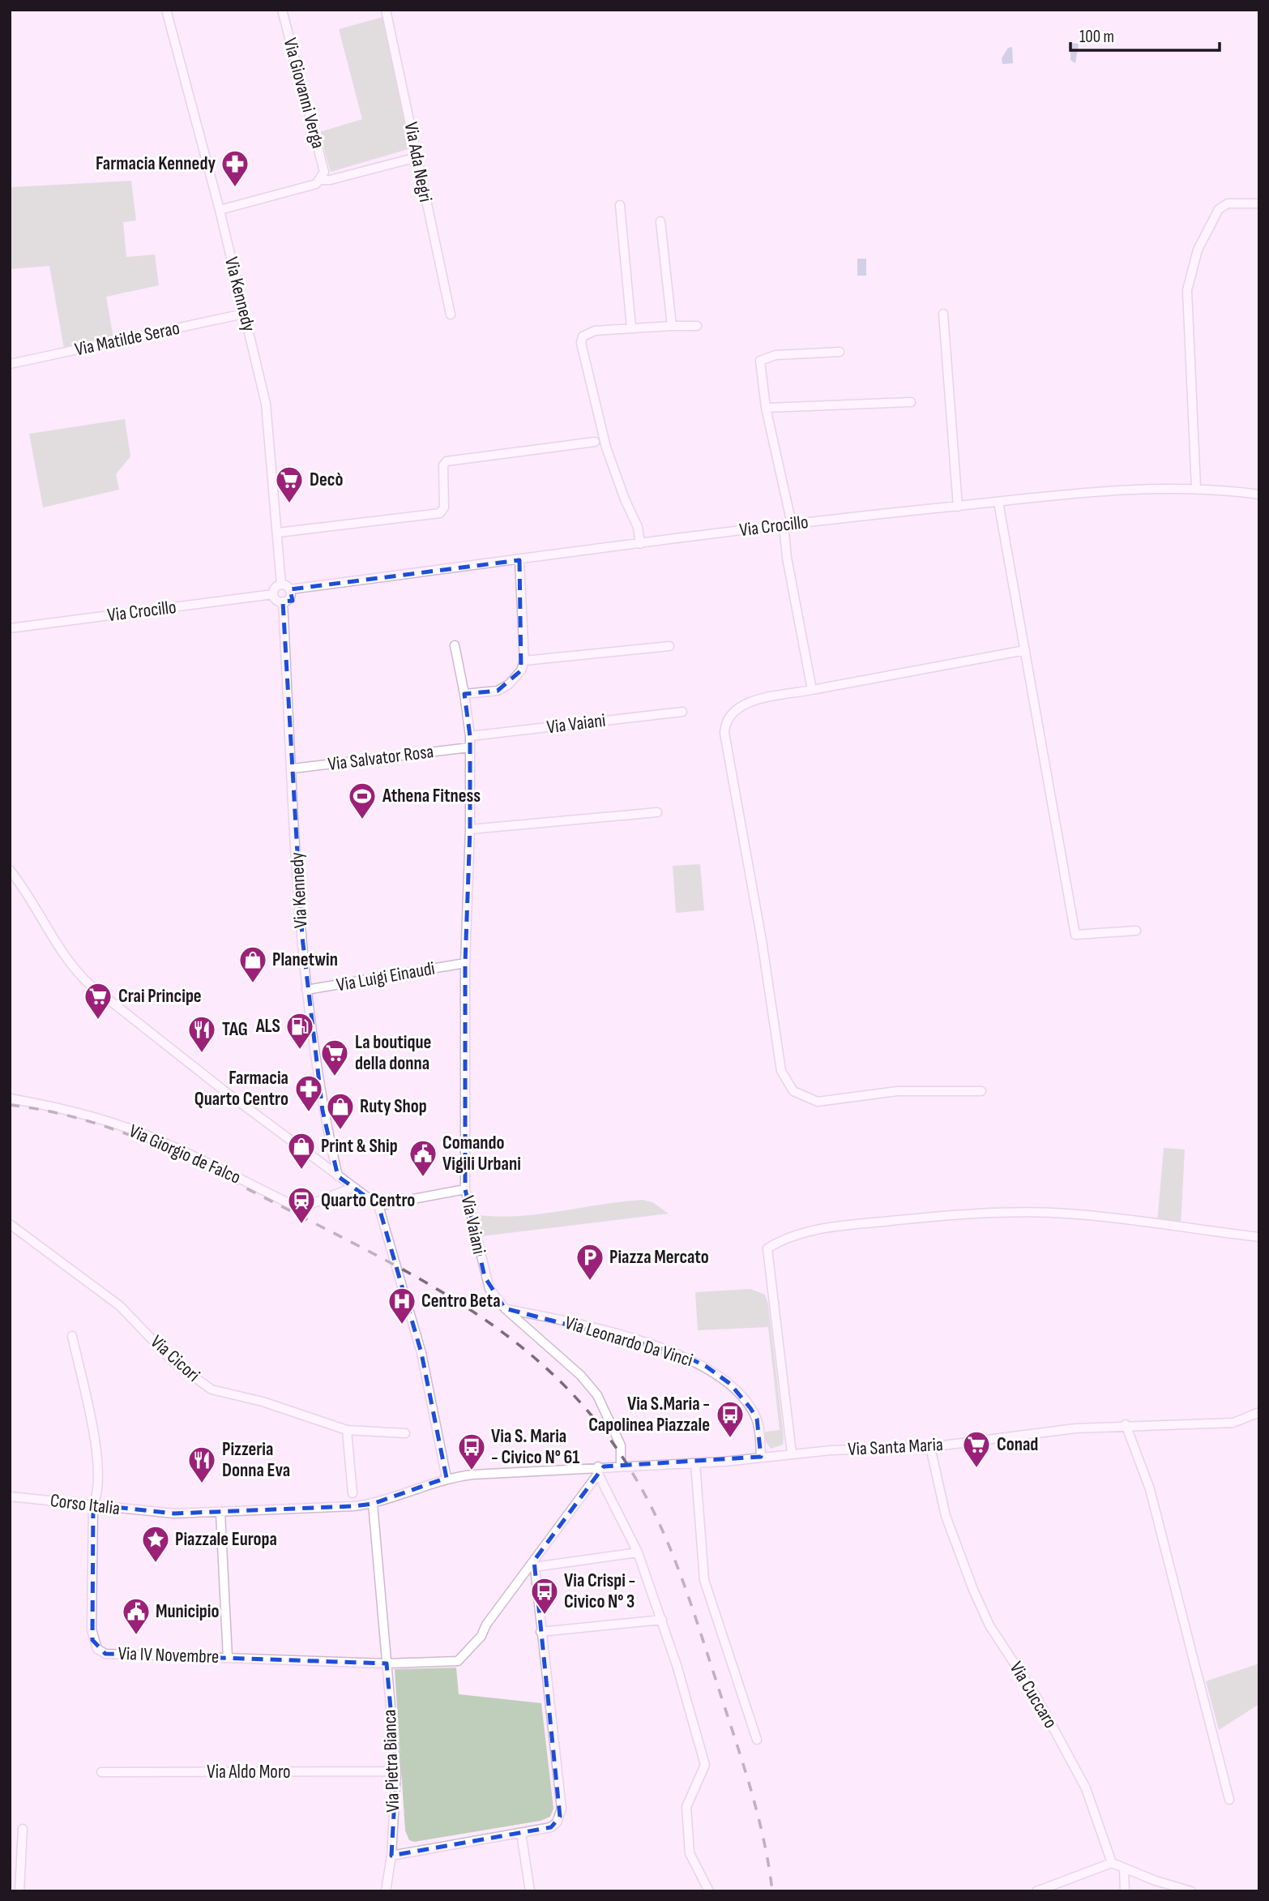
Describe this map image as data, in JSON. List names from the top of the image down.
{
  "streets": {
    "street": [
      "Via Giovanni Verga",
      "Via Ada Negri",
      "Via Kennedy",
      "Via Matilde Serao",
      "Via Crocillo",
      "Via Vaiani",
      "Via Salvator Rosa",
      "Via Luigi Einaudi",
      "Via Giorgio de Falco",
      "Via Leonardo Da Vinci",
      "Via Cicori",
      "Via Santa Maria",
      "Corso Italia",
      "Via IV Novembre",
      "Via Cuccaro",
      "Via Pietra Bianca",
      "Via Aldo Moro"
    ]
  },
  "crossings": [
    ["Via Kennedy", "Via Matilde Serao"],
    ["Via Kennedy", "Via Crocillo"],
    ["Via Kennedy", "Via Salvator Rosa"],
    ["Via Kennedy", "Via Luigi Einaudi"],
    ["Via Vaiani", "Via Salvator Rosa"],
    ["Via Vaiani", "Via Luigi Einaudi"],
    ["Via Vaiani", "Via Leonardo Da Vinci"],
    ["Via Vaiani", "Via Santa Maria"],
    ["Via Leonardo Da Vinci", "Via Santa Maria"],
    ["Via Santa Maria", "Corso Italia"],
    ["Via Santa Maria", "Via Cuccaro"],
    ["Via Santa Maria", "Via Pietra Bianca"],
    ["Corso Italia", "Via IV Novembre"],
    ["Corso Italia", "Via Pietra Bianca"],
    ["Via IV Novembre", "Via Pietra Bianca"],
    ["Via Pietra Bianca", "Via Aldo Moro"]
  ],
  "places": {
    "pharmacy": ["Farmacia Kennedy", "Farmacia Quarto Centro"],
    "supermarket": [
      "Decò",
      "Crai Principe",
      "La boutique della donna",
      "Conad"
    ],
    "sports": ["Athena Fitness"],
    "shop": ["Planetwin", "Ruty Shop", "Print & Ship"],
    "fuel station": ["ALS"],
    "restaurant": ["TAG", "Pizzeria Donna Eva"],
    "public building": ["Comando Vigili Urbani", "Municipio"],
    "station": ["Quarto Centro"],
    "parking": ["Piazza Mercato"],
    "hospital": ["Centro Beta"],
    "bus stop": ["Via S.Maria - Capolinea Piazzale", "Via S. Maria - Civico N° 61", "Via Crispi - Civico N° 3"],
    "place": ["Piazzale Europa"]
  },
  "scale_bar": "100 m"
}
